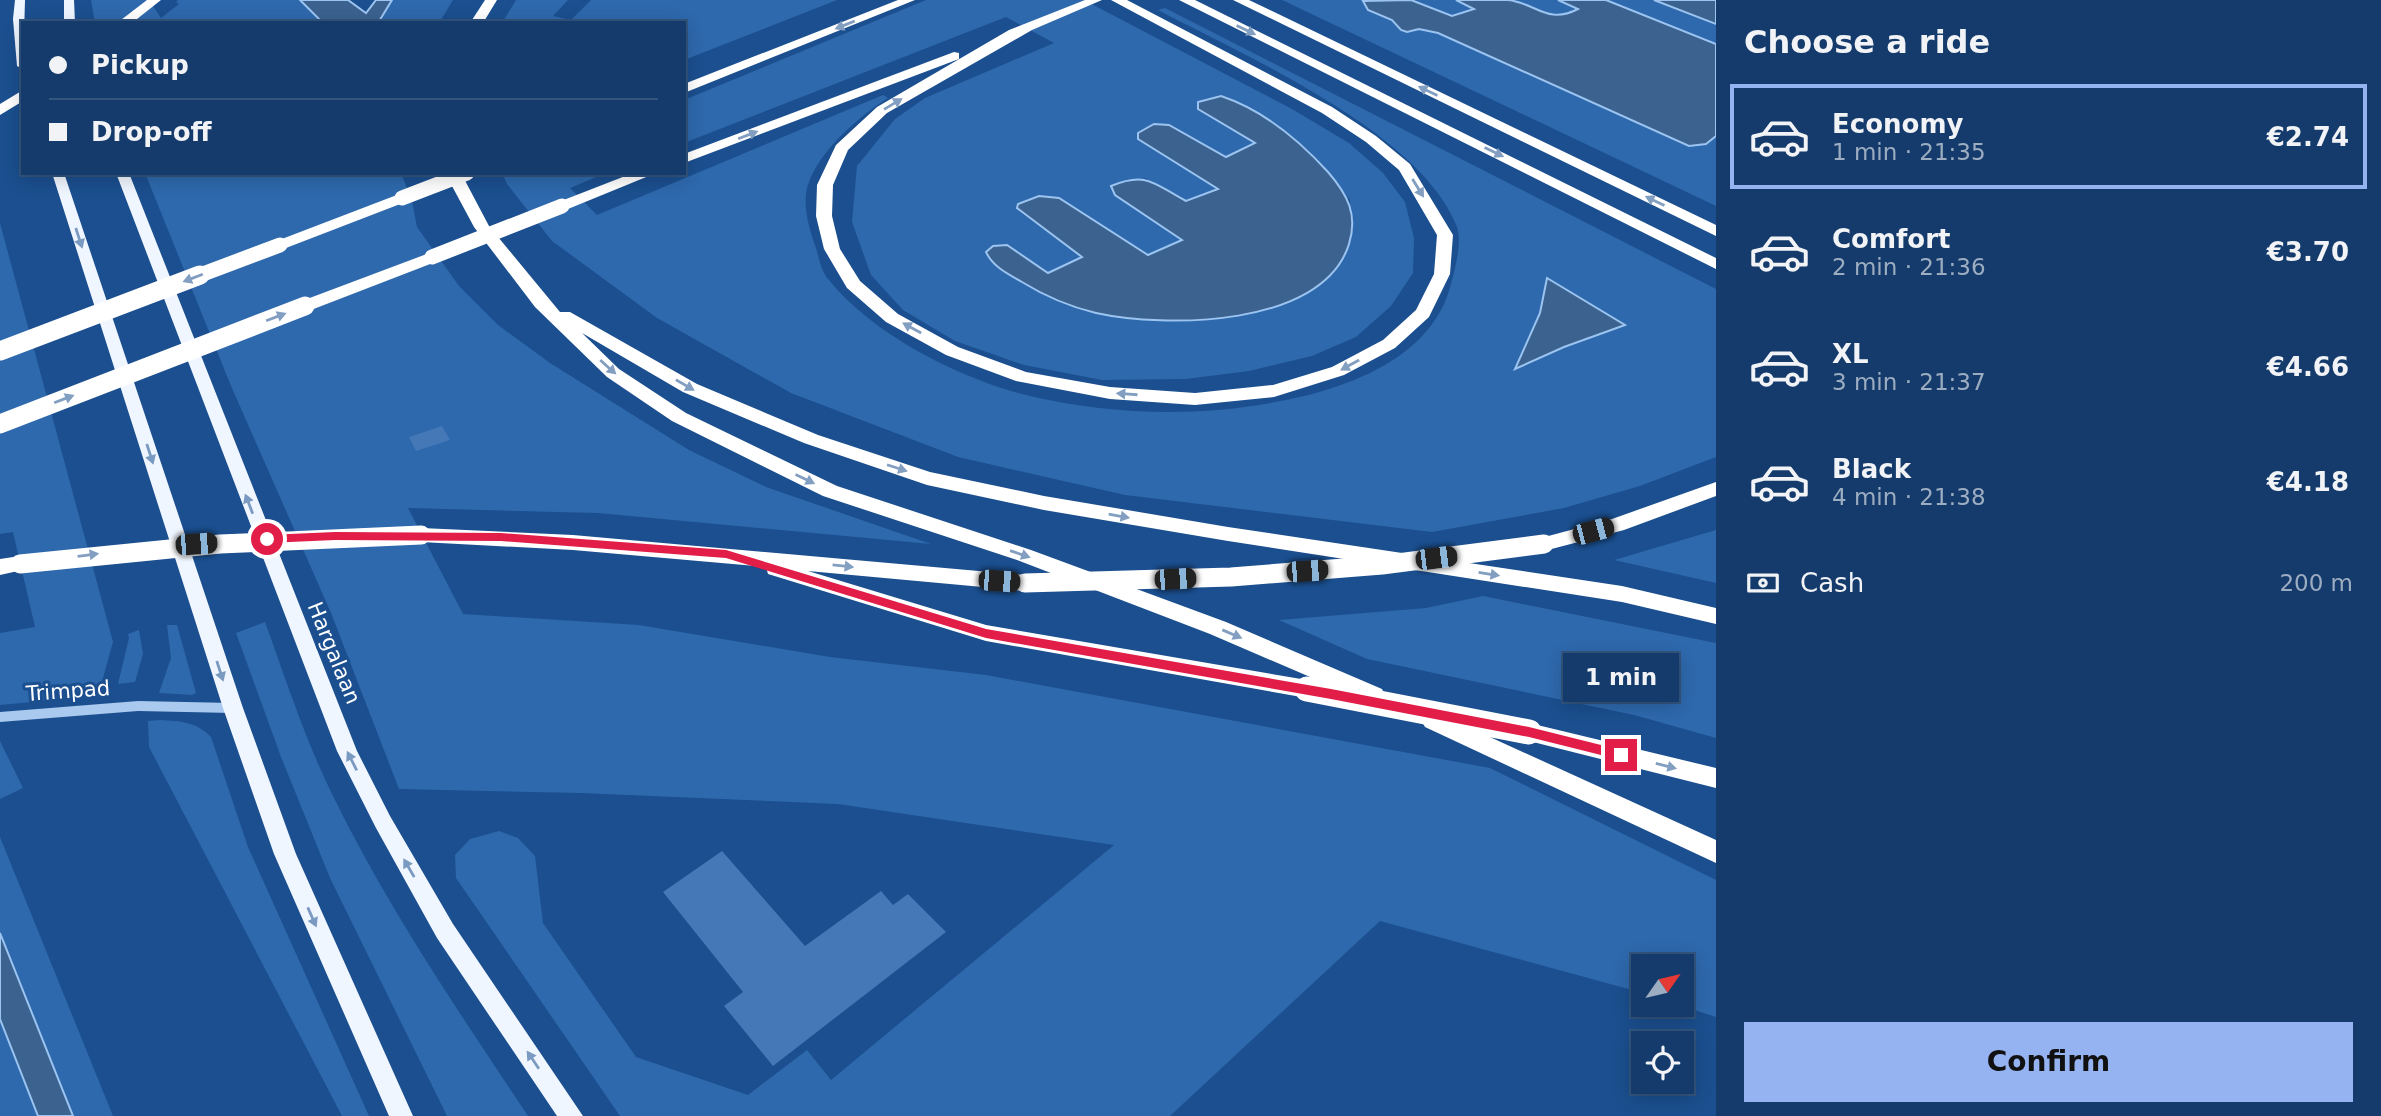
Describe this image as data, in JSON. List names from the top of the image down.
{
  "streets": {
    "main road": ["Hargalaan"],
    "street": ["Trimpad"]
  },
  "north": "top right",
  "page": {
    "heading": "Choose a ride",
    "banner": ["Pickup", "Drop-off"],
    "list": [
      {
        "name": "Economy",
        "note": "1 min · 21:35",
        "value": "€2.74"
      },
      {
        "name": "Comfort",
        "note": "2 min · 21:36",
        "value": "€3.70"
      },
      {
        "name": "XL",
        "note": "3 min · 21:37",
        "value": "€4.66"
      },
      {
        "name": "Black",
        "note": "4 min · 21:38",
        "value": "€4.18"
      }
    ],
    "pay": ["Cash", "200 m"],
    "bubble": "1 min",
    "buttons": "Confirm"
  }
}
